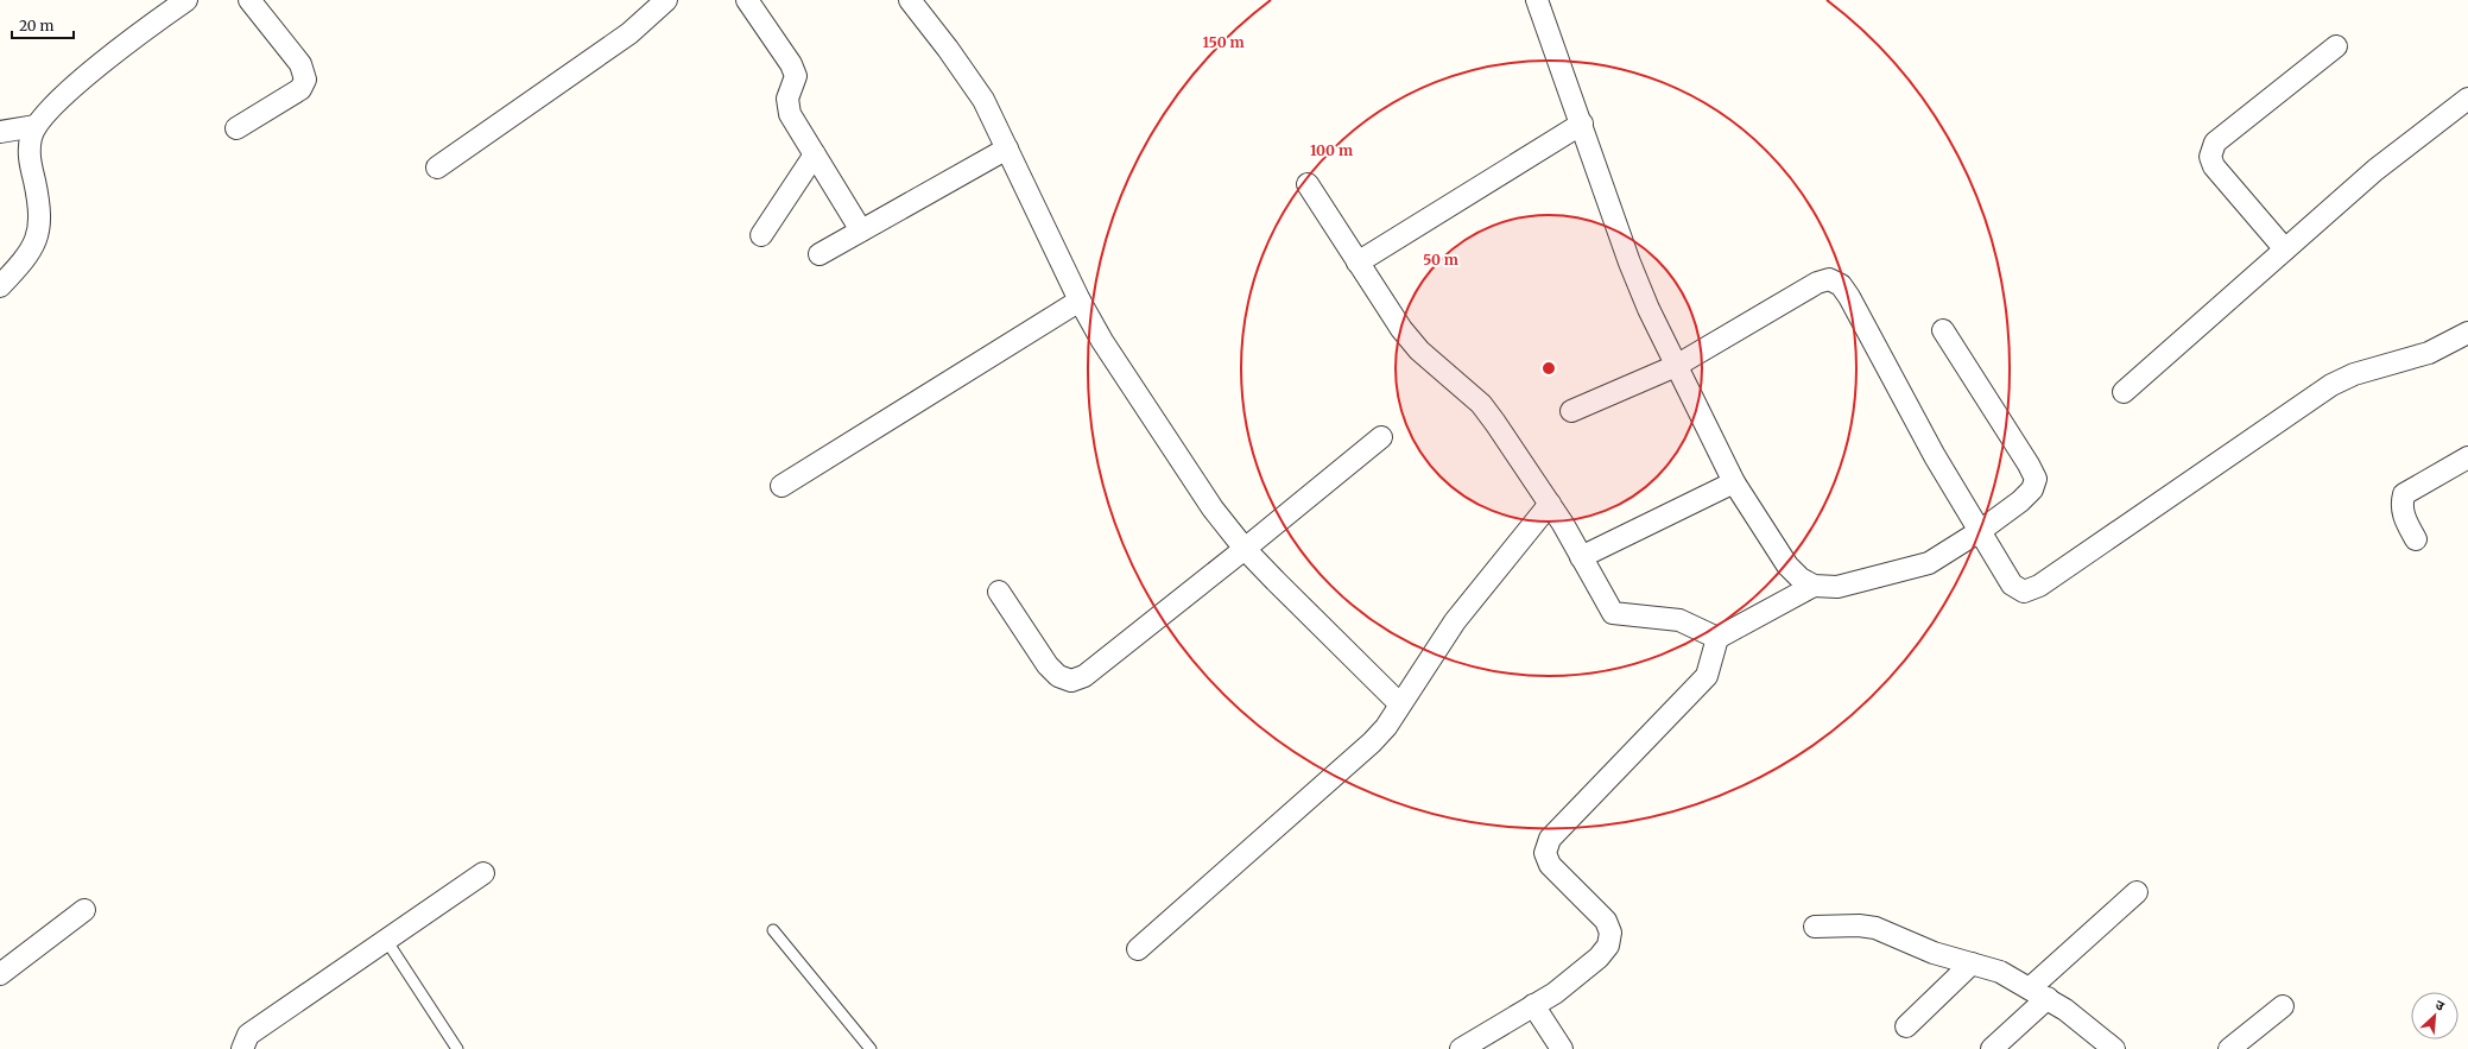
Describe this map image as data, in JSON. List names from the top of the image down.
{
  "scale_bar": "20 m",
  "north": "top right",
  "rings": ["150 m", "100 m", "50 m"]
}
